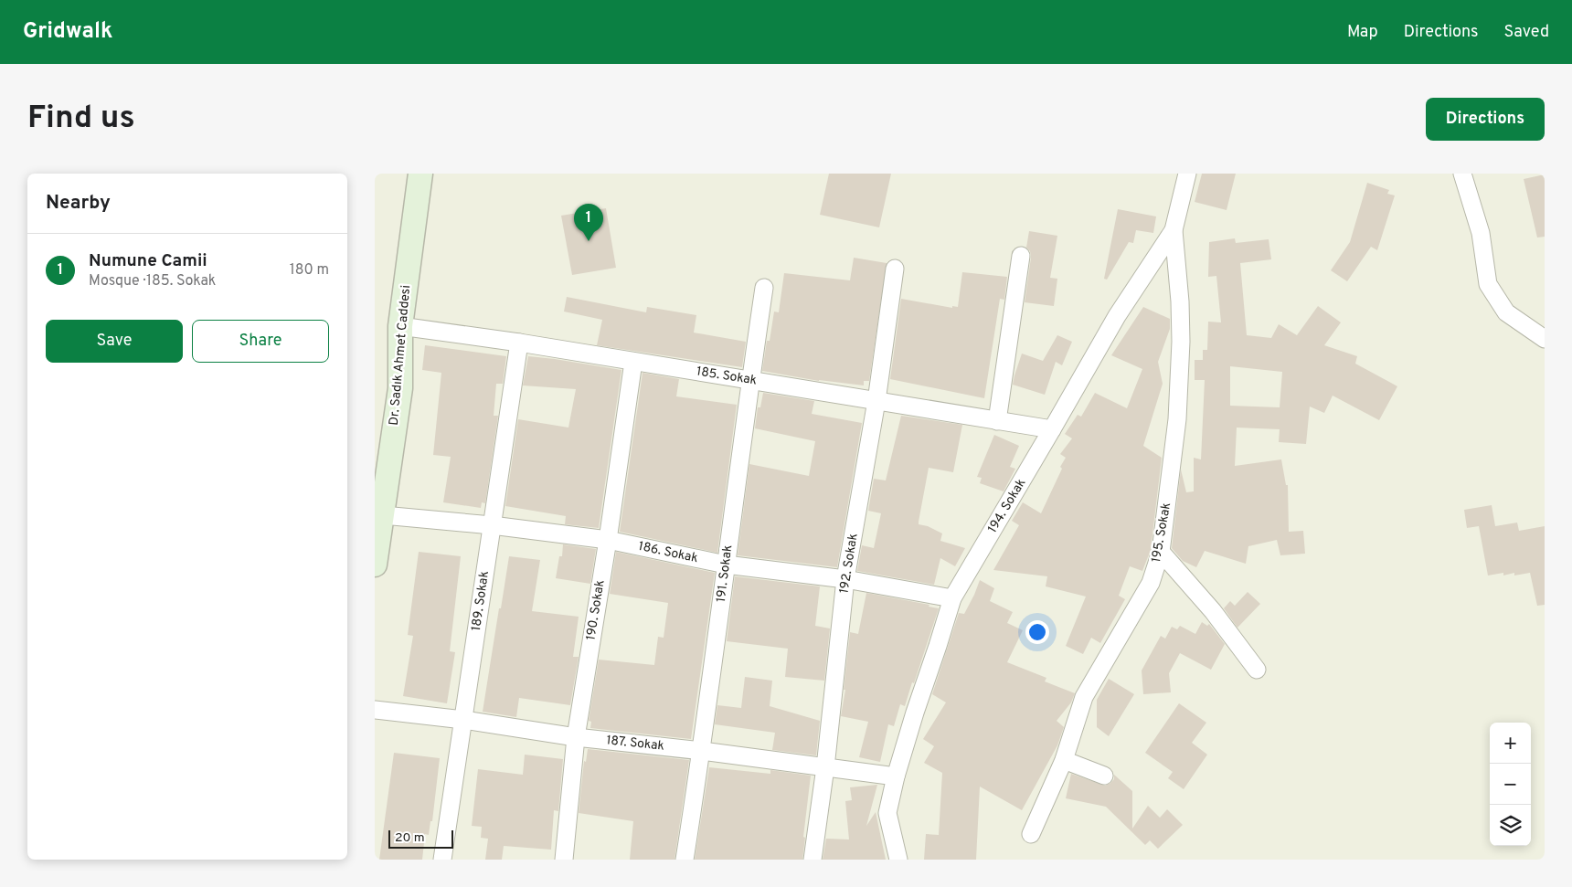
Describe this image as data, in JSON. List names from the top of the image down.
{
  "streets": {
    "street": [
      "Dr. Sadık Ahmet Caddesi",
      "185. Sokak",
      "194. Sokak",
      "195. Sokak",
      "186. Sokak",
      "192. Sokak",
      "191. Sokak",
      "189. Sokak",
      "190. Sokak",
      "187. Sokak"
    ]
  },
  "crossings": [
    ["Dr. Sadık Ahmet Caddesi", "185. Sokak"],
    ["Dr. Sadık Ahmet Caddesi", "186. Sokak"],
    ["185. Sokak", "194. Sokak"],
    ["185. Sokak", "192. Sokak"],
    ["185. Sokak", "191. Sokak"],
    ["185. Sokak", "189. Sokak"],
    ["185. Sokak", "190. Sokak"],
    ["194. Sokak", "195. Sokak"],
    ["194. Sokak", "186. Sokak"],
    ["194. Sokak", "187. Sokak"],
    ["186. Sokak", "192. Sokak"],
    ["186. Sokak", "191. Sokak"],
    ["186. Sokak", "189. Sokak"],
    ["186. Sokak", "190. Sokak"],
    ["192. Sokak", "187. Sokak"],
    ["191. Sokak", "187. Sokak"],
    ["189. Sokak", "187. Sokak"],
    ["190. Sokak", "187. Sokak"]
  ],
  "scale_bar": "20 m",
  "page": {
    "header": "Gridwalk",
    "nav": ["Map", "Directions", "Saved"],
    "buttons": [
      "Directions",
      ["Save", "Share"]
    ],
    "title": "Find us",
    "heading": "Nearby",
    "pins": "1",
    "list": [
      {
        "mark": "1",
        "name": "Numune Camii",
        "note": "Mosque · 185. Sokak",
        "value": "180 m"
      }
    ],
    "map_buttons": ["+", "−"],
    "scale": "20 m"
  }
}
